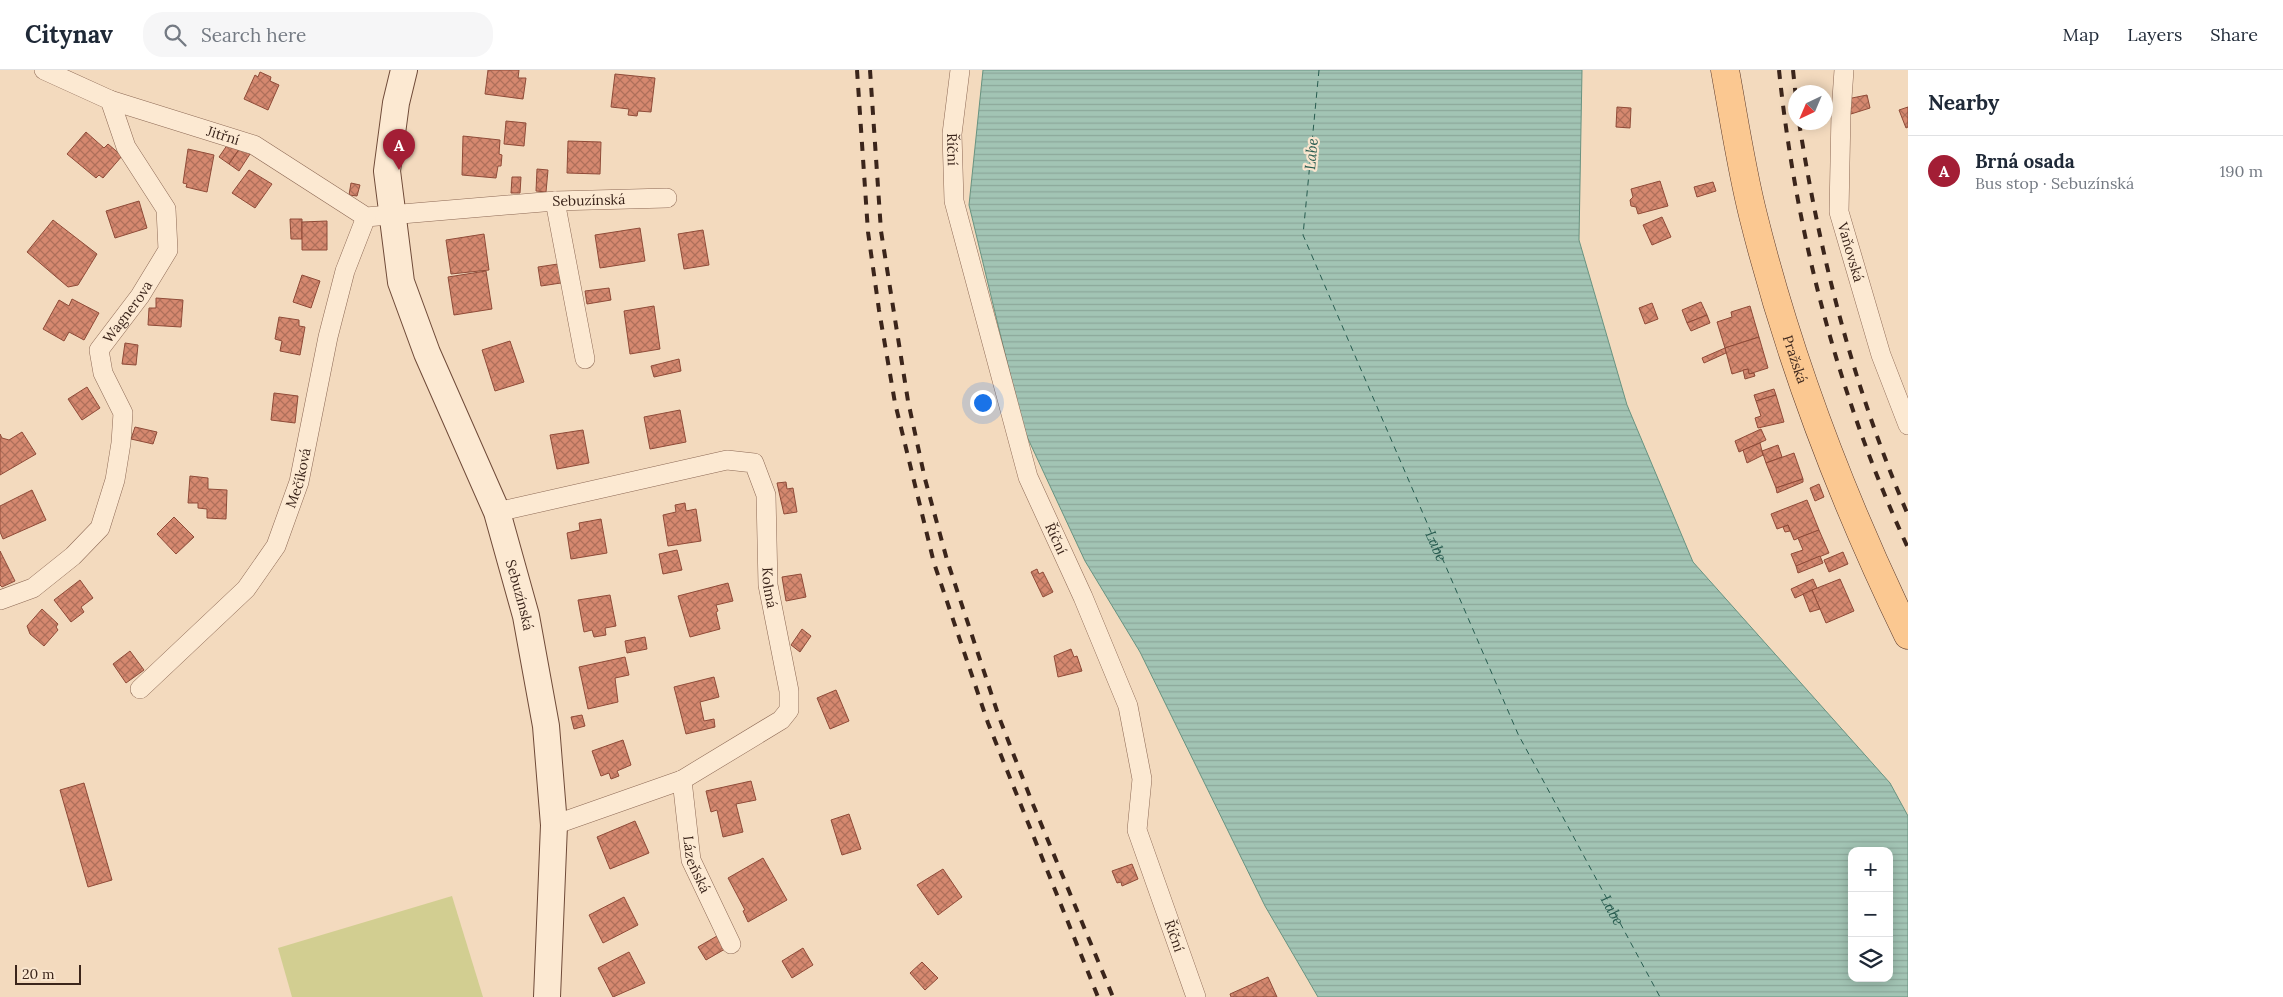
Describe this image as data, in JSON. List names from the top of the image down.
{
  "streets": {
    "main road": ["Sebuzínská", "Pražská"],
    "street": [
      "Jitřní",
      "Říční",
      "Vaňovská",
      "Wagnerova",
      "Mečíková",
      "Kolmá",
      "Lázeňská"
    ]
  },
  "crossings": [
    ["Jitřní", "Wagnerova"],
    ["Jitřní", "Mečíková"],
    ["Sebuzínská", "Kolmá"],
    ["Kolmá", "Lázeňská"]
  ],
  "water": ["Labe"],
  "scale_bar": "20 m",
  "north": "bottom left",
  "page": {
    "header": "Citynav",
    "search": "Search here",
    "nav": ["Map", "Layers", "Share"],
    "heading": "Nearby",
    "pins": "A",
    "list": [
      {
        "mark": "A",
        "name": "Brná osada",
        "note": "Bus stop · Sebuzínská",
        "value": "190 m"
      }
    ],
    "map_buttons": ["+", "−"],
    "scale": "20 m"
  }
}
